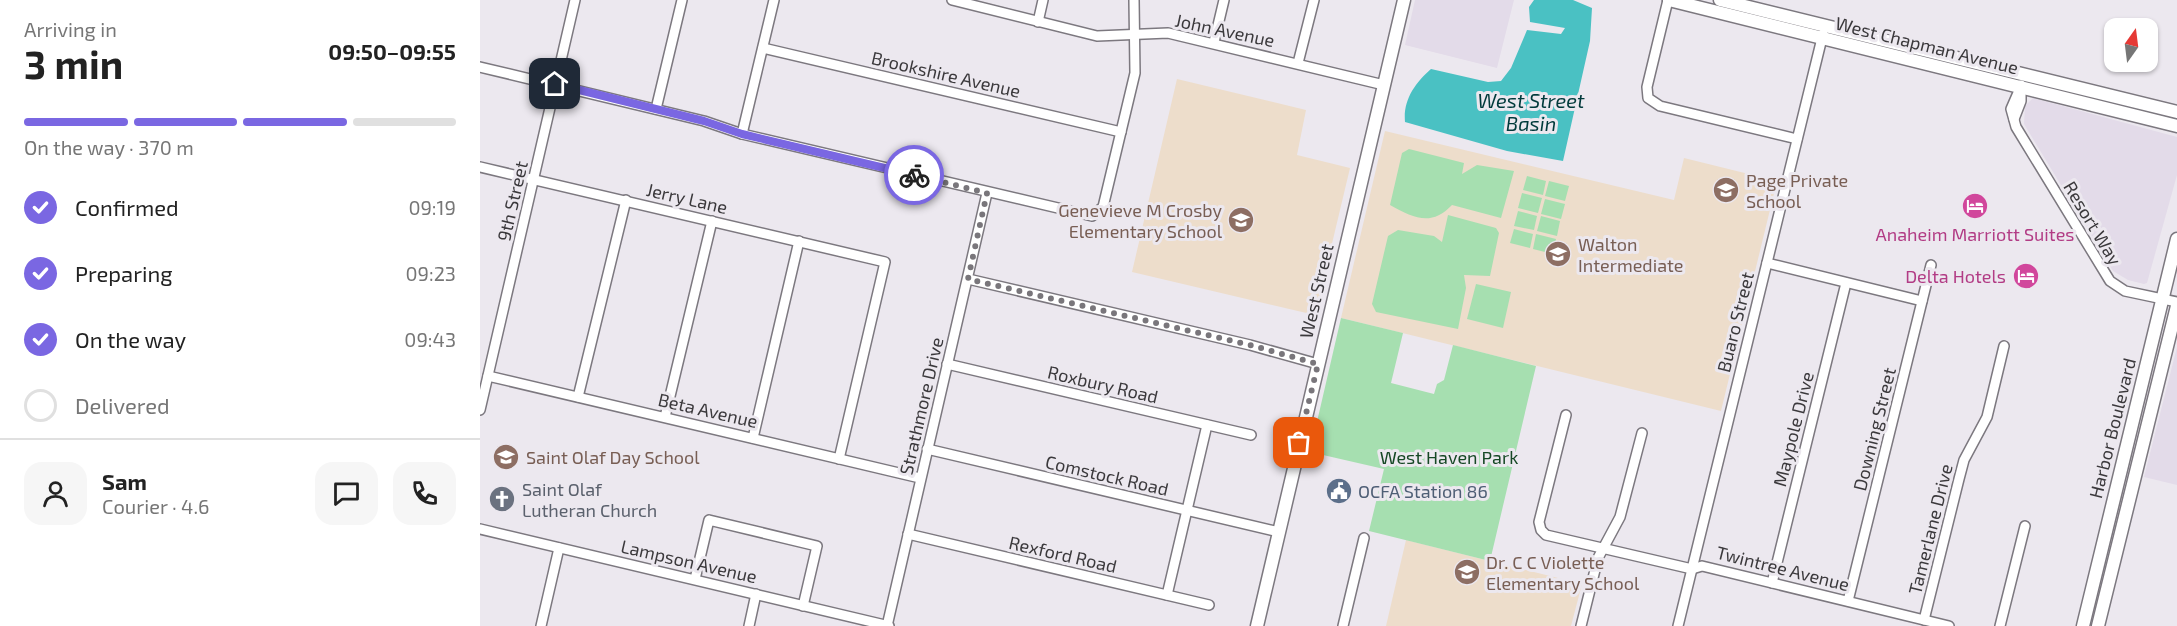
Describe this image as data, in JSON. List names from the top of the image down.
{
  "streets": {
    "main road": ["West Chapman Avenue", "West Street", "Harbor Boulevard"],
    "street": [
      "John Avenue",
      "Brookshire Avenue",
      "Jerry Lane",
      "9th Street",
      "Resort Way",
      "Buaro Street",
      "Roxbury Road",
      "Strathmore Drive",
      "Beta Avenue",
      "Maypole Drive",
      "Downing Street",
      "Comstock Road",
      "Tamerlane Drive",
      "Rexford Road",
      "Lampson Avenue",
      "Twintree Avenue"
    ]
  },
  "crossings": [
    ["John Avenue", "West Street"],
    ["West Chapman Avenue", "Resort Way"],
    ["West Chapman Avenue", "Buaro Street"],
    ["Jerry Lane", "9th Street"],
    ["Jerry Lane", "Beta Avenue"],
    ["9th Street", "Beta Avenue"],
    ["Resort Way", "Harbor Boulevard"],
    ["West Street", "Comstock Road"],
    ["Buaro Street", "Twintree Avenue"],
    ["Roxbury Road", "Strathmore Drive"],
    ["Strathmore Drive", "Beta Avenue"],
    ["Strathmore Drive", "Comstock Road"],
    ["Strathmore Drive", "Rexford Road"],
    ["Strathmore Drive", "Lampson Avenue"],
    ["Maypole Drive", "Twintree Avenue"],
    ["Downing Street", "Twintree Avenue"],
    ["Tamerlane Drive", "Twintree Avenue"]
  ],
  "water": ["West Street Basin"],
  "parks": ["West Haven Park"],
  "places": {
    "school or university": [
      "Page Private School",
      "Genevieve M Crosby Elementary School",
      "Walton Intermediate",
      "Saint Olaf Day School",
      "Dr. C C Violette Elementary School"
    ],
    "hotel": ["Anaheim Marriott Suites", "Delta Hotels"],
    "public building": ["OCFA Station 86"],
    "church": ["Saint Olaf Lutheran Church"]
  },
  "north": "top",
  "page": {
    "heading": ["3 min", "Arriving in", "09:50–09:55"],
    "panel": ["Sam", "Courier · 4.6"],
    "bar": "On the way · 370 m",
    "list": [
      ["Confirmed", "09:19"],
      ["Preparing", "09:23"],
      ["On the way", "09:43"],
      "Delivered"
    ]
  }
}
